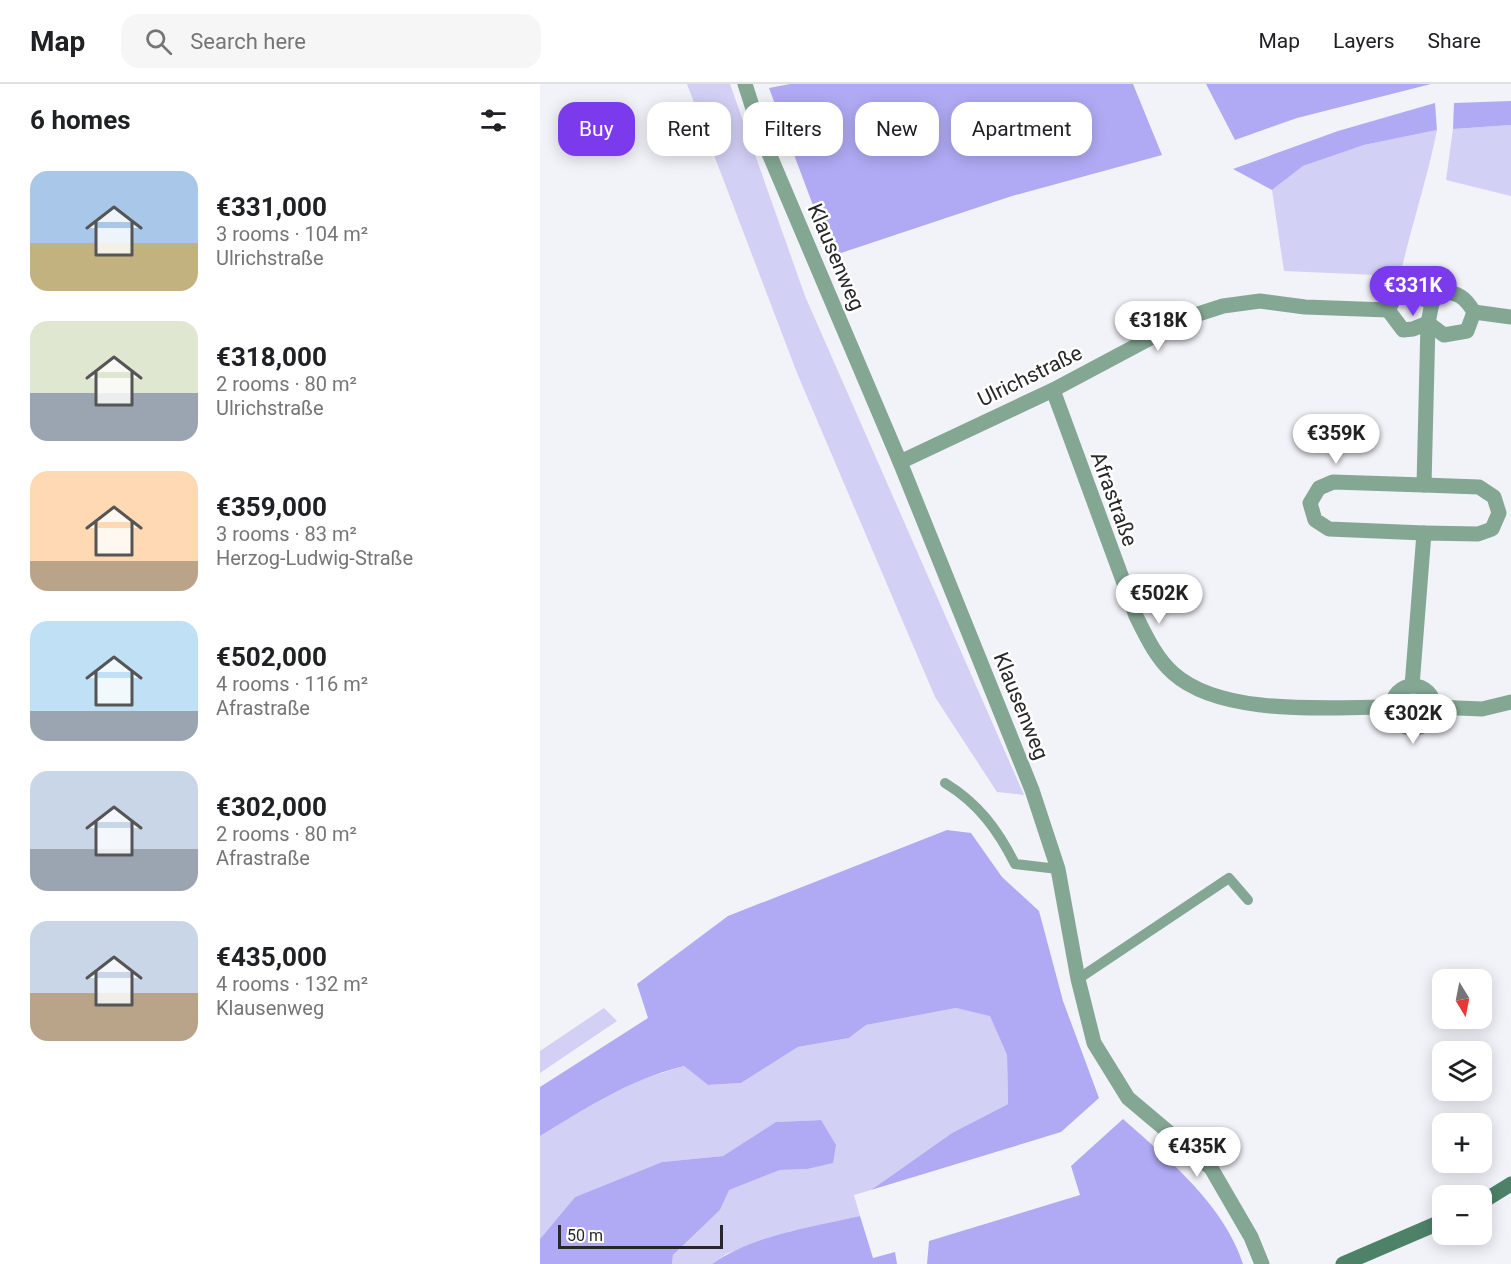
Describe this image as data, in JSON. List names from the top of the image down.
{
  "streets": {
    "street": ["Klausenweg", "Ulrichstraße", "Afrastraße"]
  },
  "crossings": [
    ["Klausenweg", "Ulrichstraße"],
    ["Ulrichstraße", "Afrastraße"]
  ],
  "scale_bar": "50 m",
  "north": "bottom",
  "page": {
    "header": "Map",
    "search": "Search here",
    "nav": ["Map", "Layers", "Share"],
    "heading": "6 homes",
    "chip": [
      "Buy",
      "Rent",
      "Filters",
      "New",
      "Apartment"
    ],
    "list": [
      {
        "name": "€331,000",
        "note": "3 rooms · 104 m² · Ulrichstraße"
      },
      {
        "name": "€318,000",
        "note": "2 rooms · 80 m² · Ulrichstraße"
      },
      {
        "name": "€359,000",
        "note": "3 rooms · 83 m² · Herzog-Ludwig-Straße"
      },
      {
        "name": "€502,000",
        "note": "4 rooms · 116 m² · Afrastraße"
      },
      {
        "name": "€302,000",
        "note": "2 rooms · 80 m² · Afrastraße"
      },
      {
        "name": "€435,000",
        "note": "4 rooms · 132 m² · Klausenweg"
      }
    ],
    "price": [
      "€331K",
      "€318K",
      "€359K",
      "€502K",
      "€302K",
      "€435K"
    ],
    "map_buttons": ["+", "−"],
    "scale": "50 m"
  }
}
